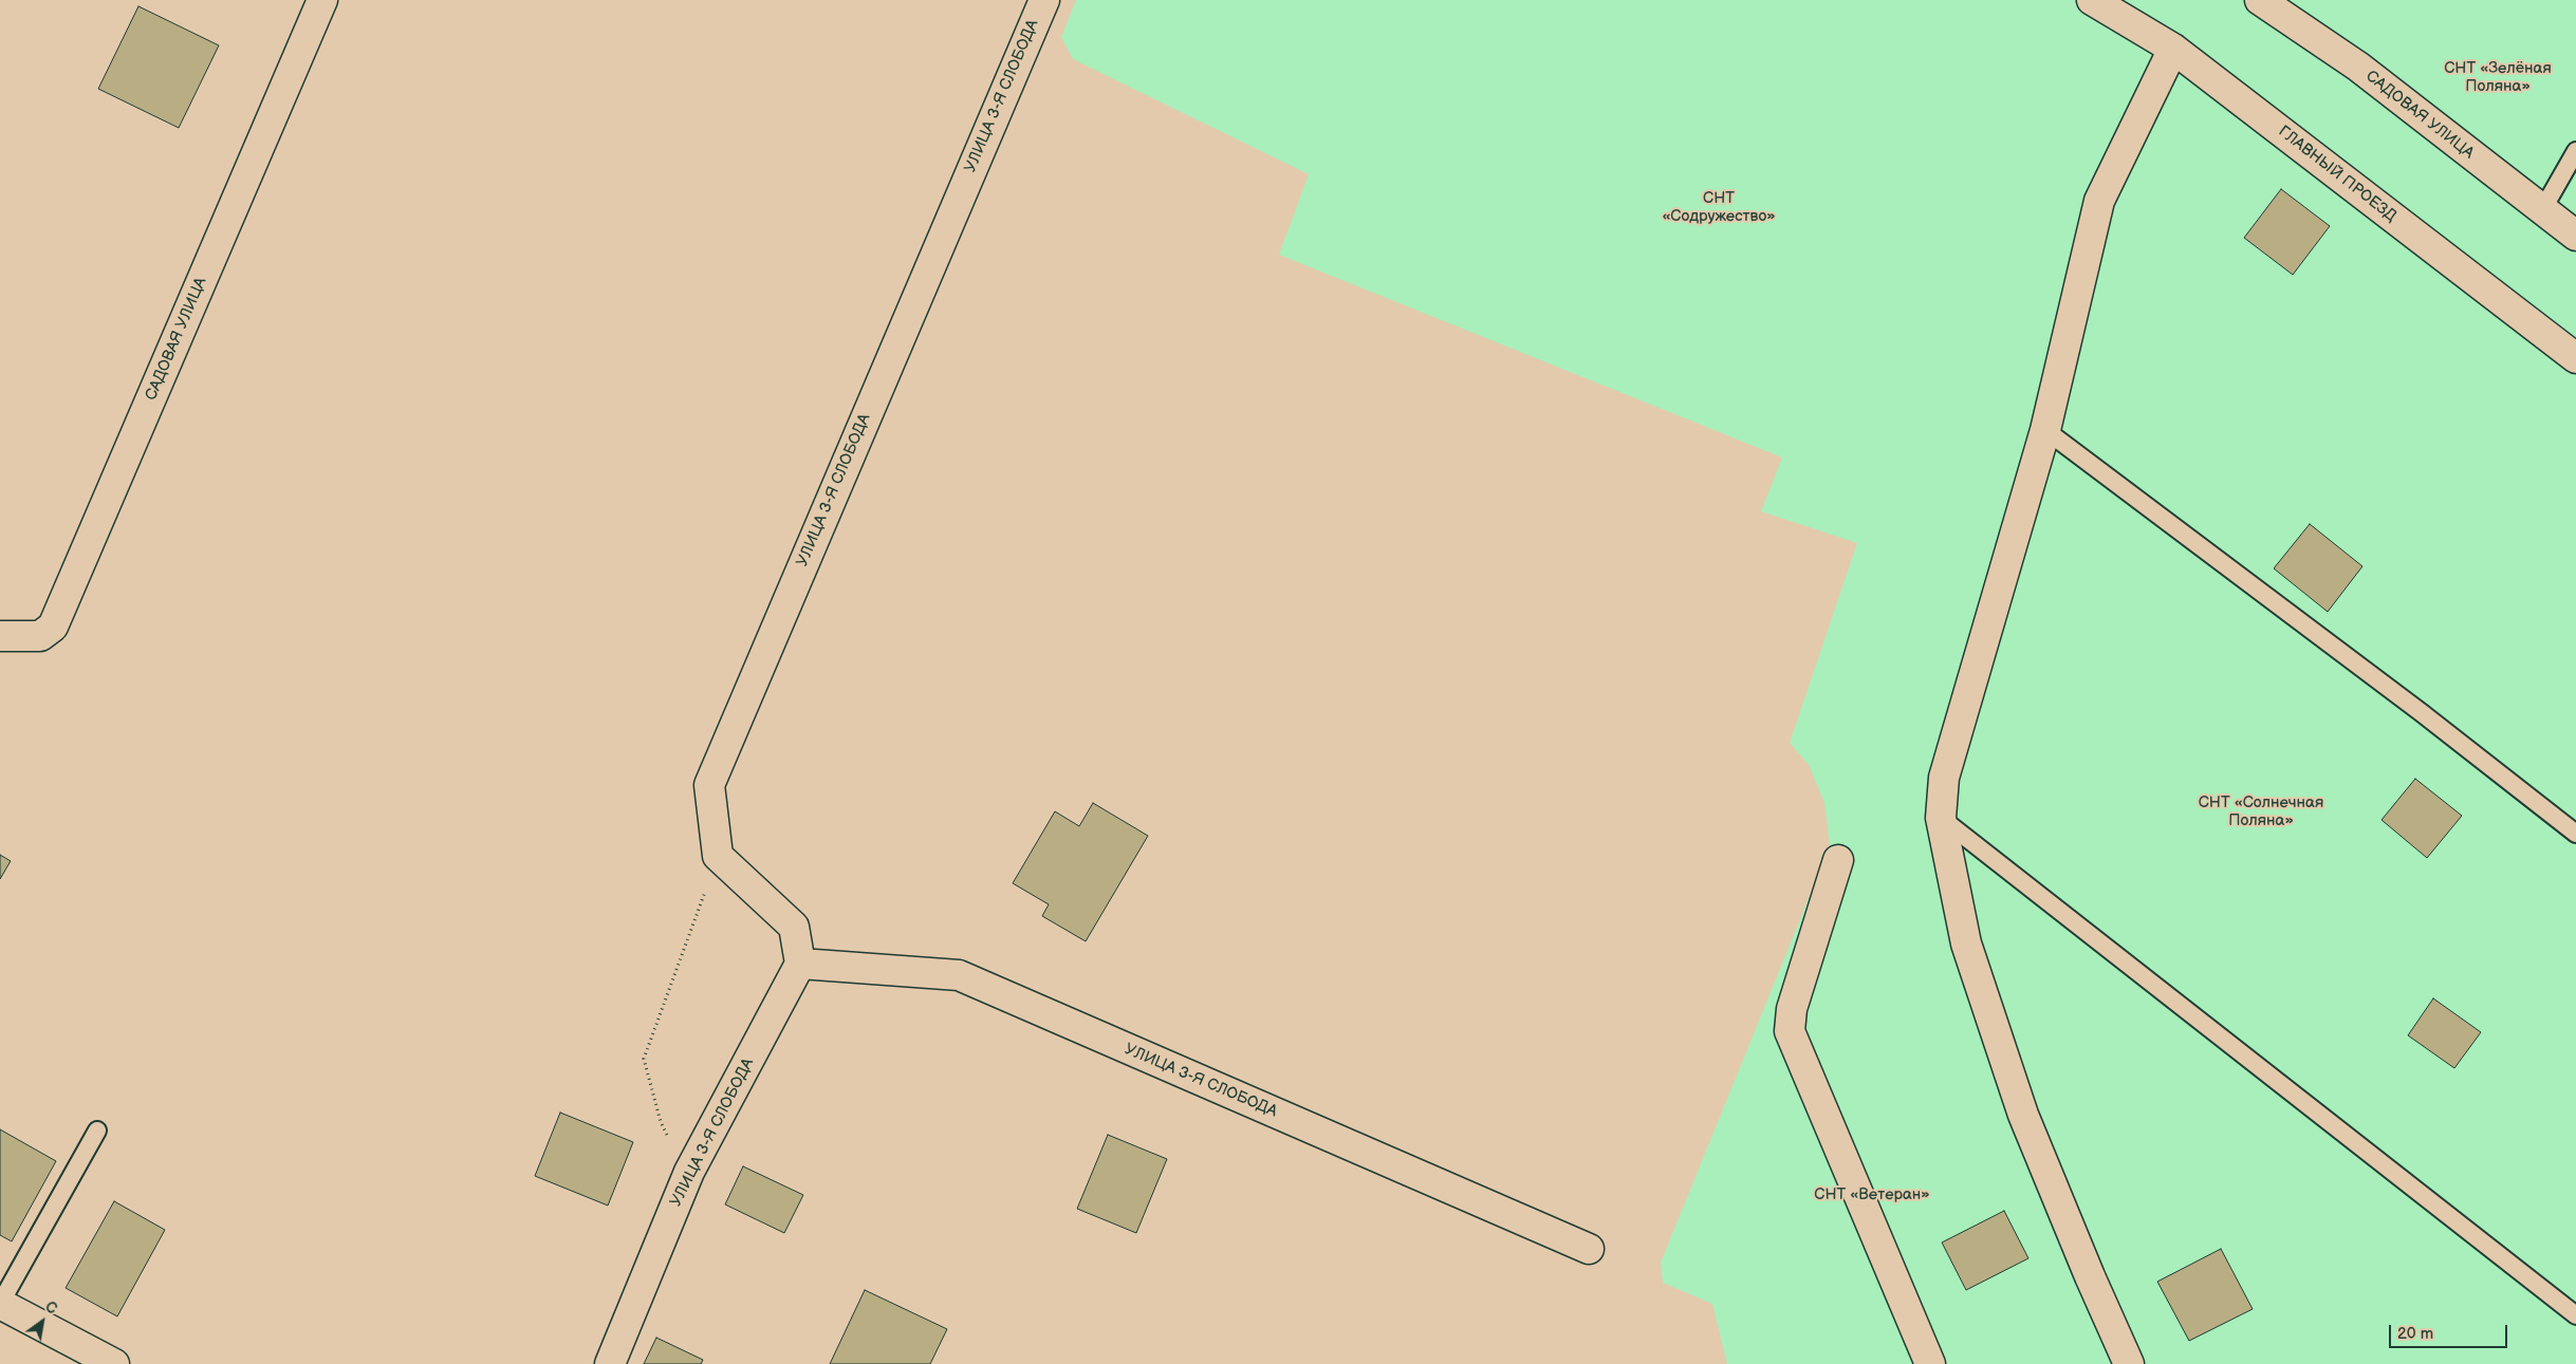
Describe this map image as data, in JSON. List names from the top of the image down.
{
  "streets": {
    "street": ["УЛИЦА 3-Я СЛОБОДА", "САДОВАЯ УЛИЦА", "ГЛАВНЫЙ ПРОЕЗД"]
  },
  "parks": [
    "СНТ «Зелёная Поляна»",
    "СНТ «Содружество»",
    "СНТ «Солнечная Поляна»",
    "СНТ «Ветеран»"
  ],
  "scale_bar": "20 m",
  "north": "top right"
}
